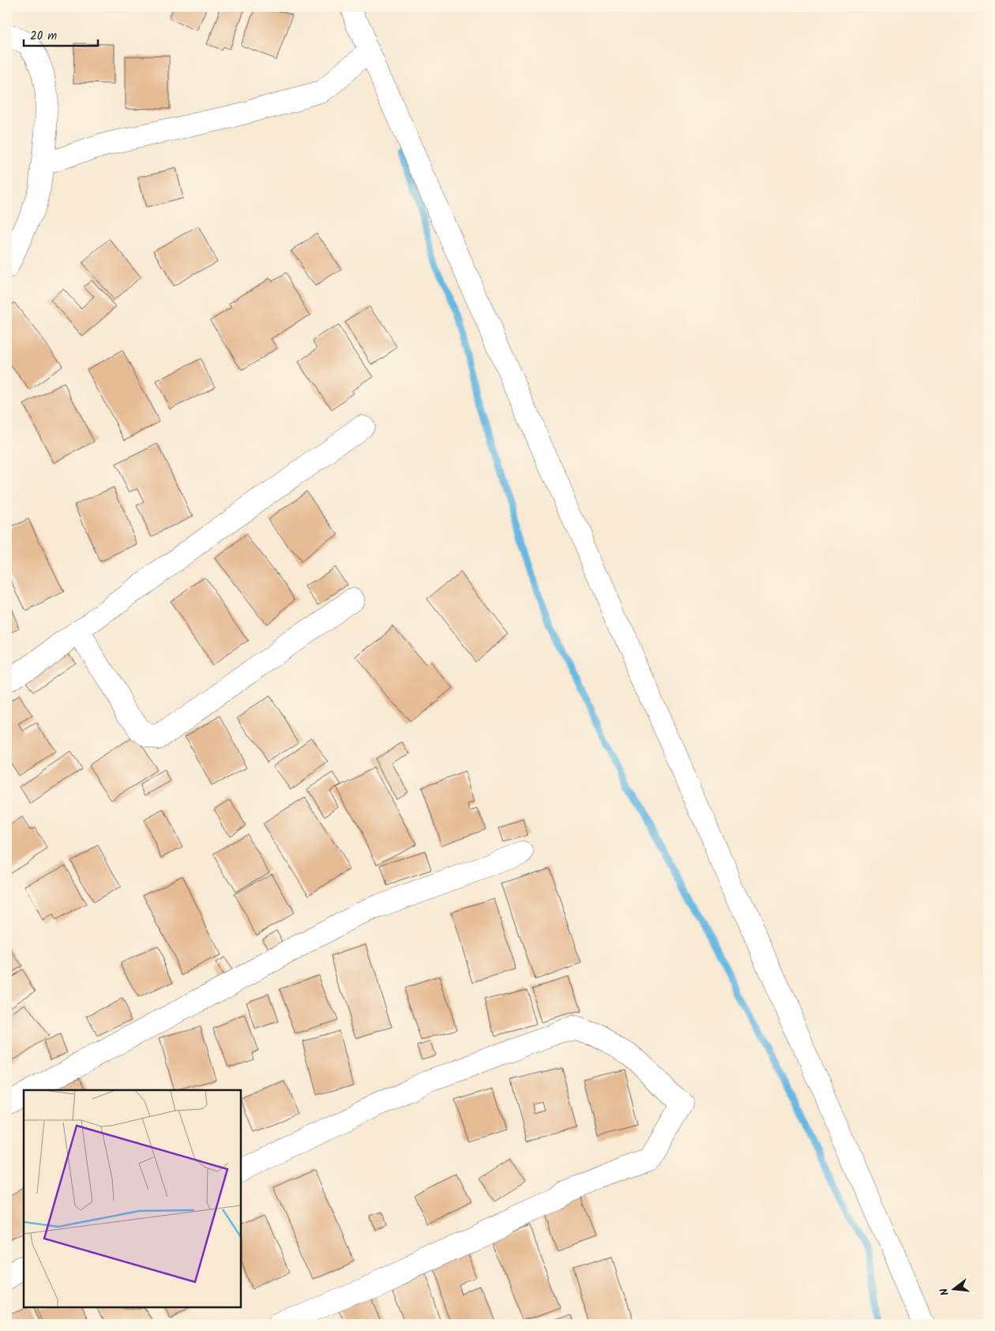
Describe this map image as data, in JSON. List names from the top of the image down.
{
  "scale_bar": "20 m",
  "north": "left"
}
